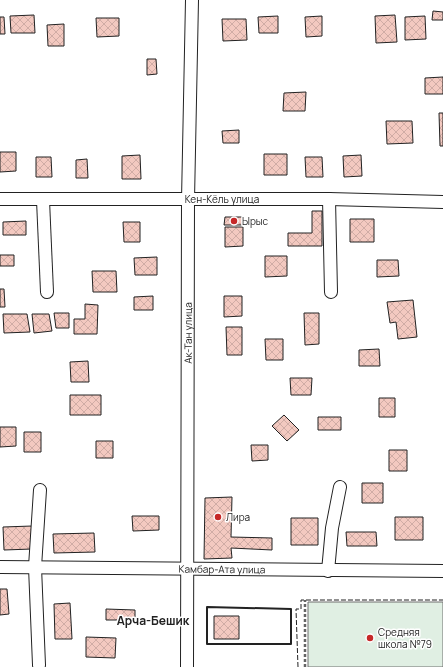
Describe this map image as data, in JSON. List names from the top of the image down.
{
  "streets": {
    "street": ["Кен-Кёль улица", "Ак-Тан улица", "Камбар-Ата улица"]
  },
  "crossings": [
    ["Кен-Кёль улица", "Ак-Тан улица"],
    ["Ак-Тан улица", "Камбар-Ата улица"]
  ],
  "districts": ["Арча-Бешик"],
  "places": ["Ырыс", "Лира", "Средняя школа №79"]
}
